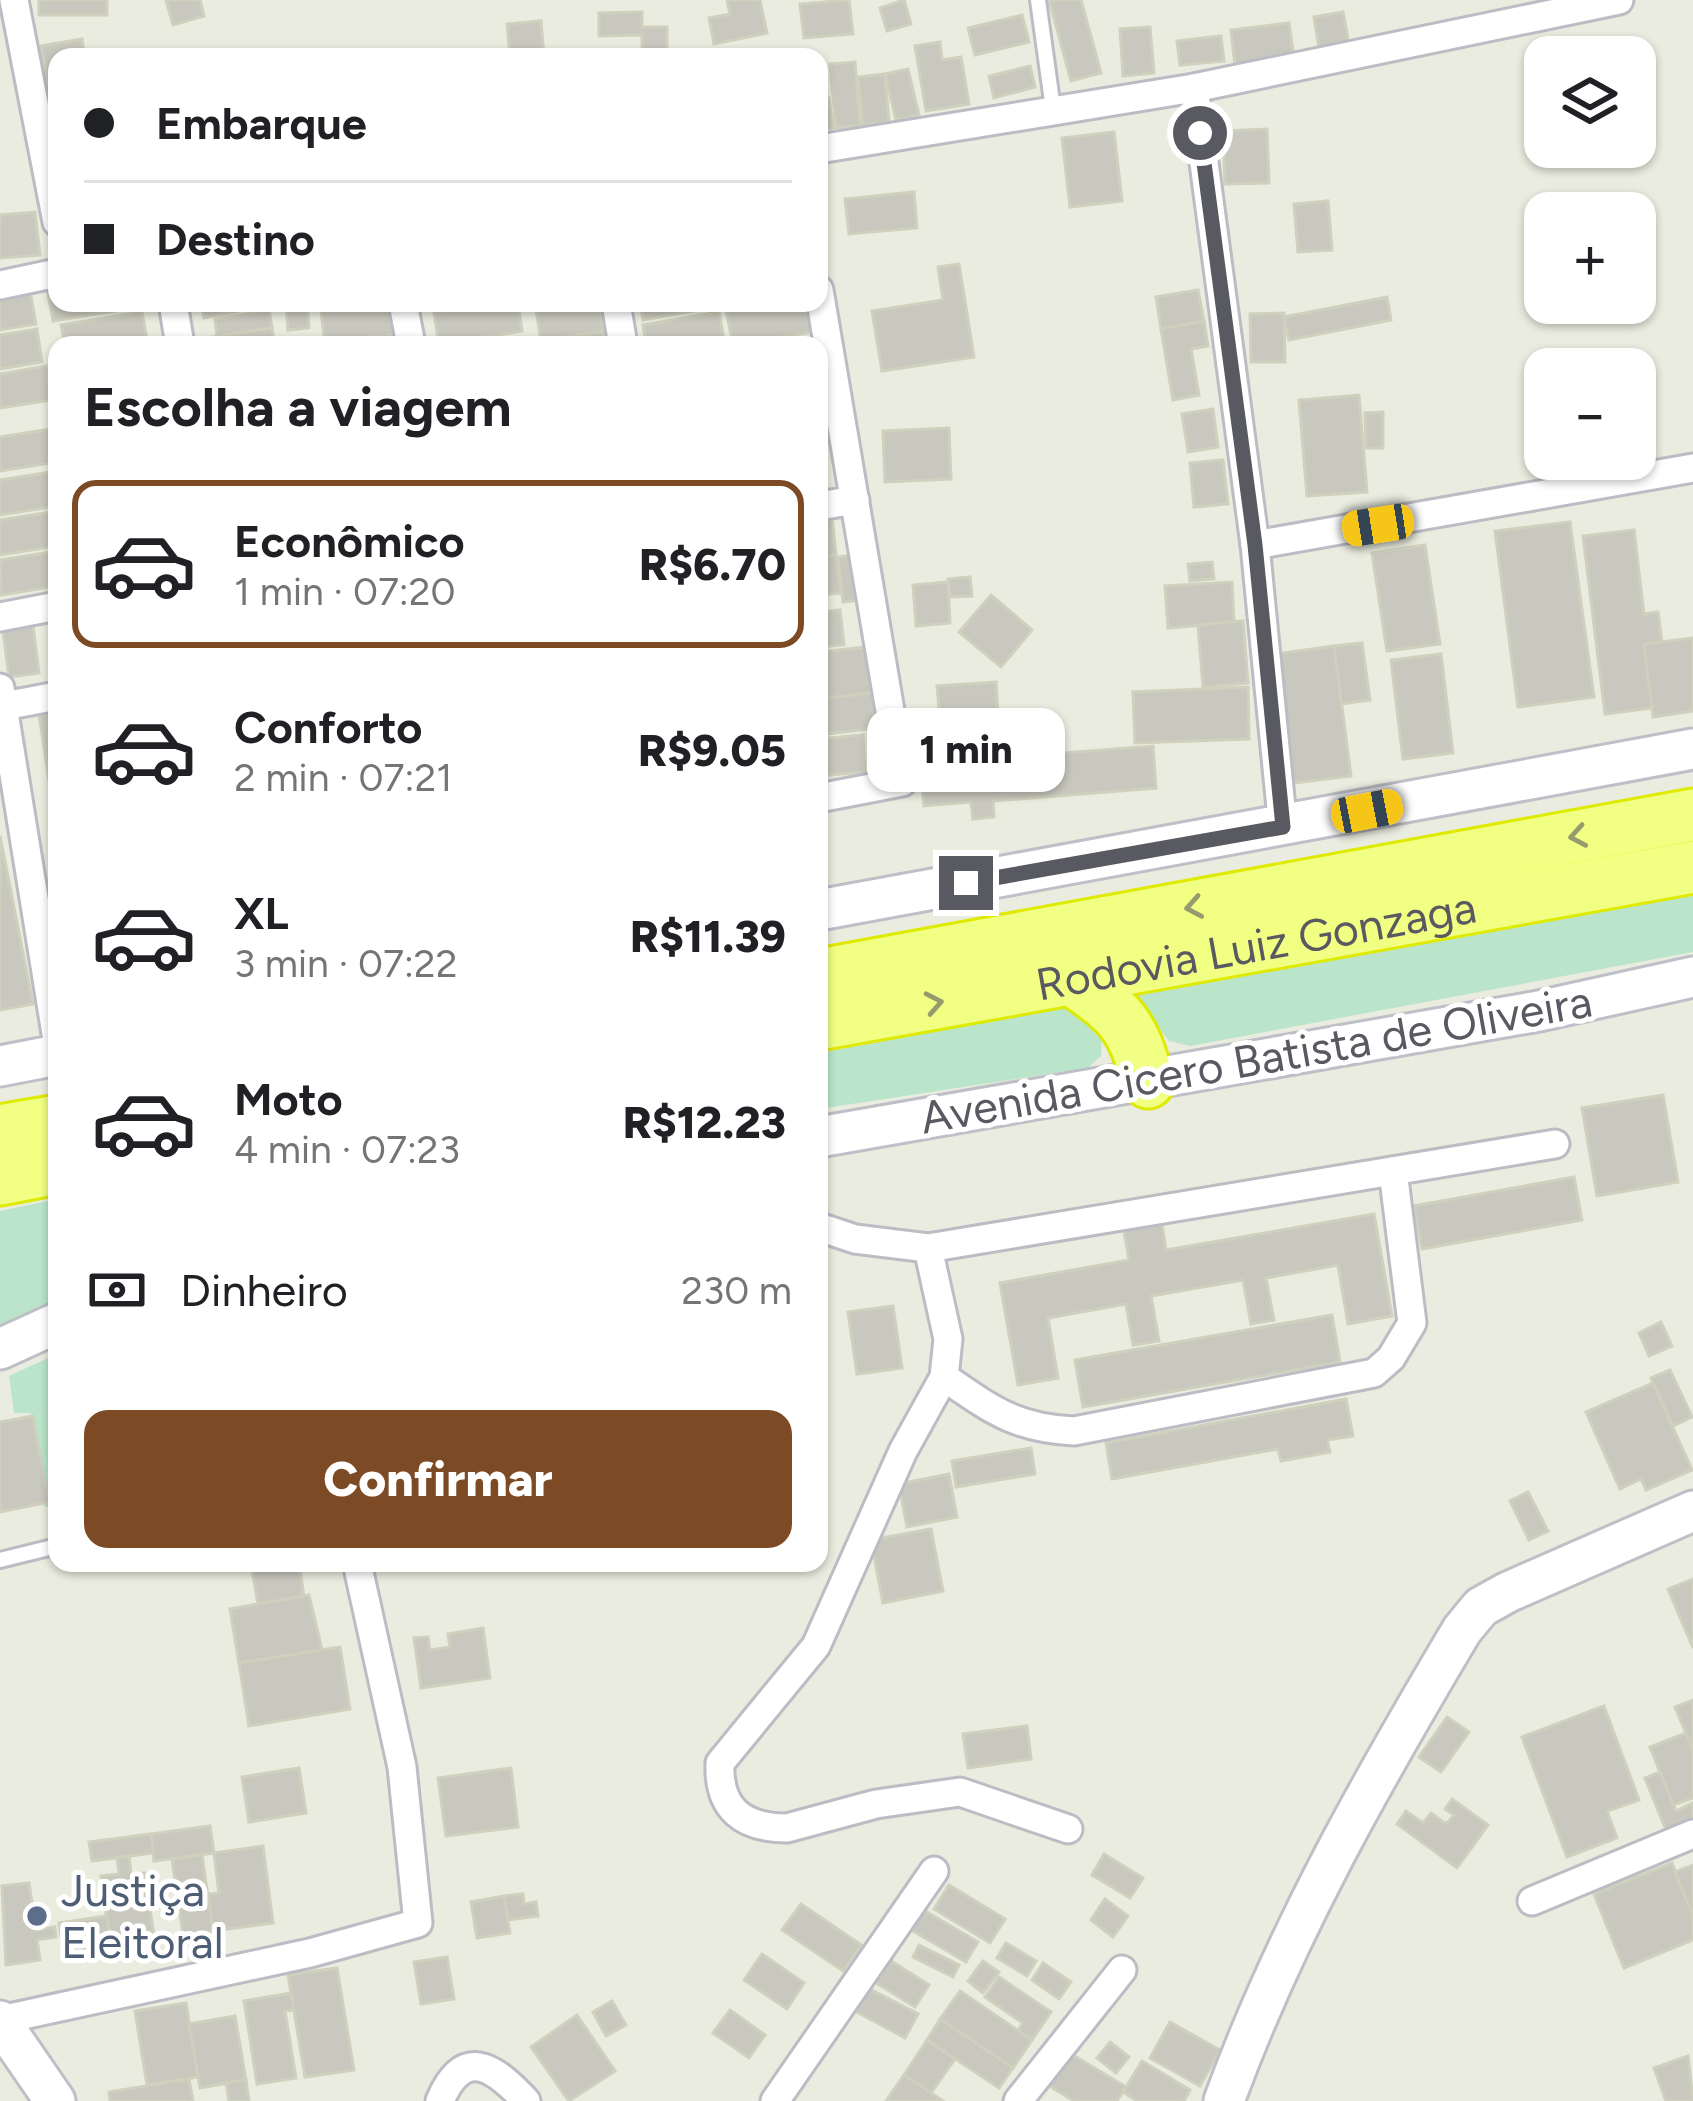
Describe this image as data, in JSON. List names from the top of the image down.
{
  "streets": {
    "highway": ["Rodovia Luiz Gonzaga"],
    "main road": ["Avenida Cicero Batista de Oliveira"]
  },
  "places": ["Justiça Eleitoral"],
  "page": {
    "map_buttons": ["+", "−"],
    "banner": ["Embarque", "Destino"],
    "heading": "Escolha a viagem",
    "list": [
      {
        "name": "Econômico",
        "note": "1 min · 07:20",
        "value": "R$6.70"
      },
      {
        "name": "Conforto",
        "note": "2 min · 07:21",
        "value": "R$9.05"
      },
      {
        "name": "XL",
        "note": "3 min · 07:22",
        "value": "R$11.39"
      },
      {
        "name": "Moto",
        "note": "4 min · 07:23",
        "value": "R$12.23"
      }
    ],
    "bubble": "1 min",
    "pay": ["Dinheiro", "230 m"],
    "buttons": "Confirmar"
  }
}
